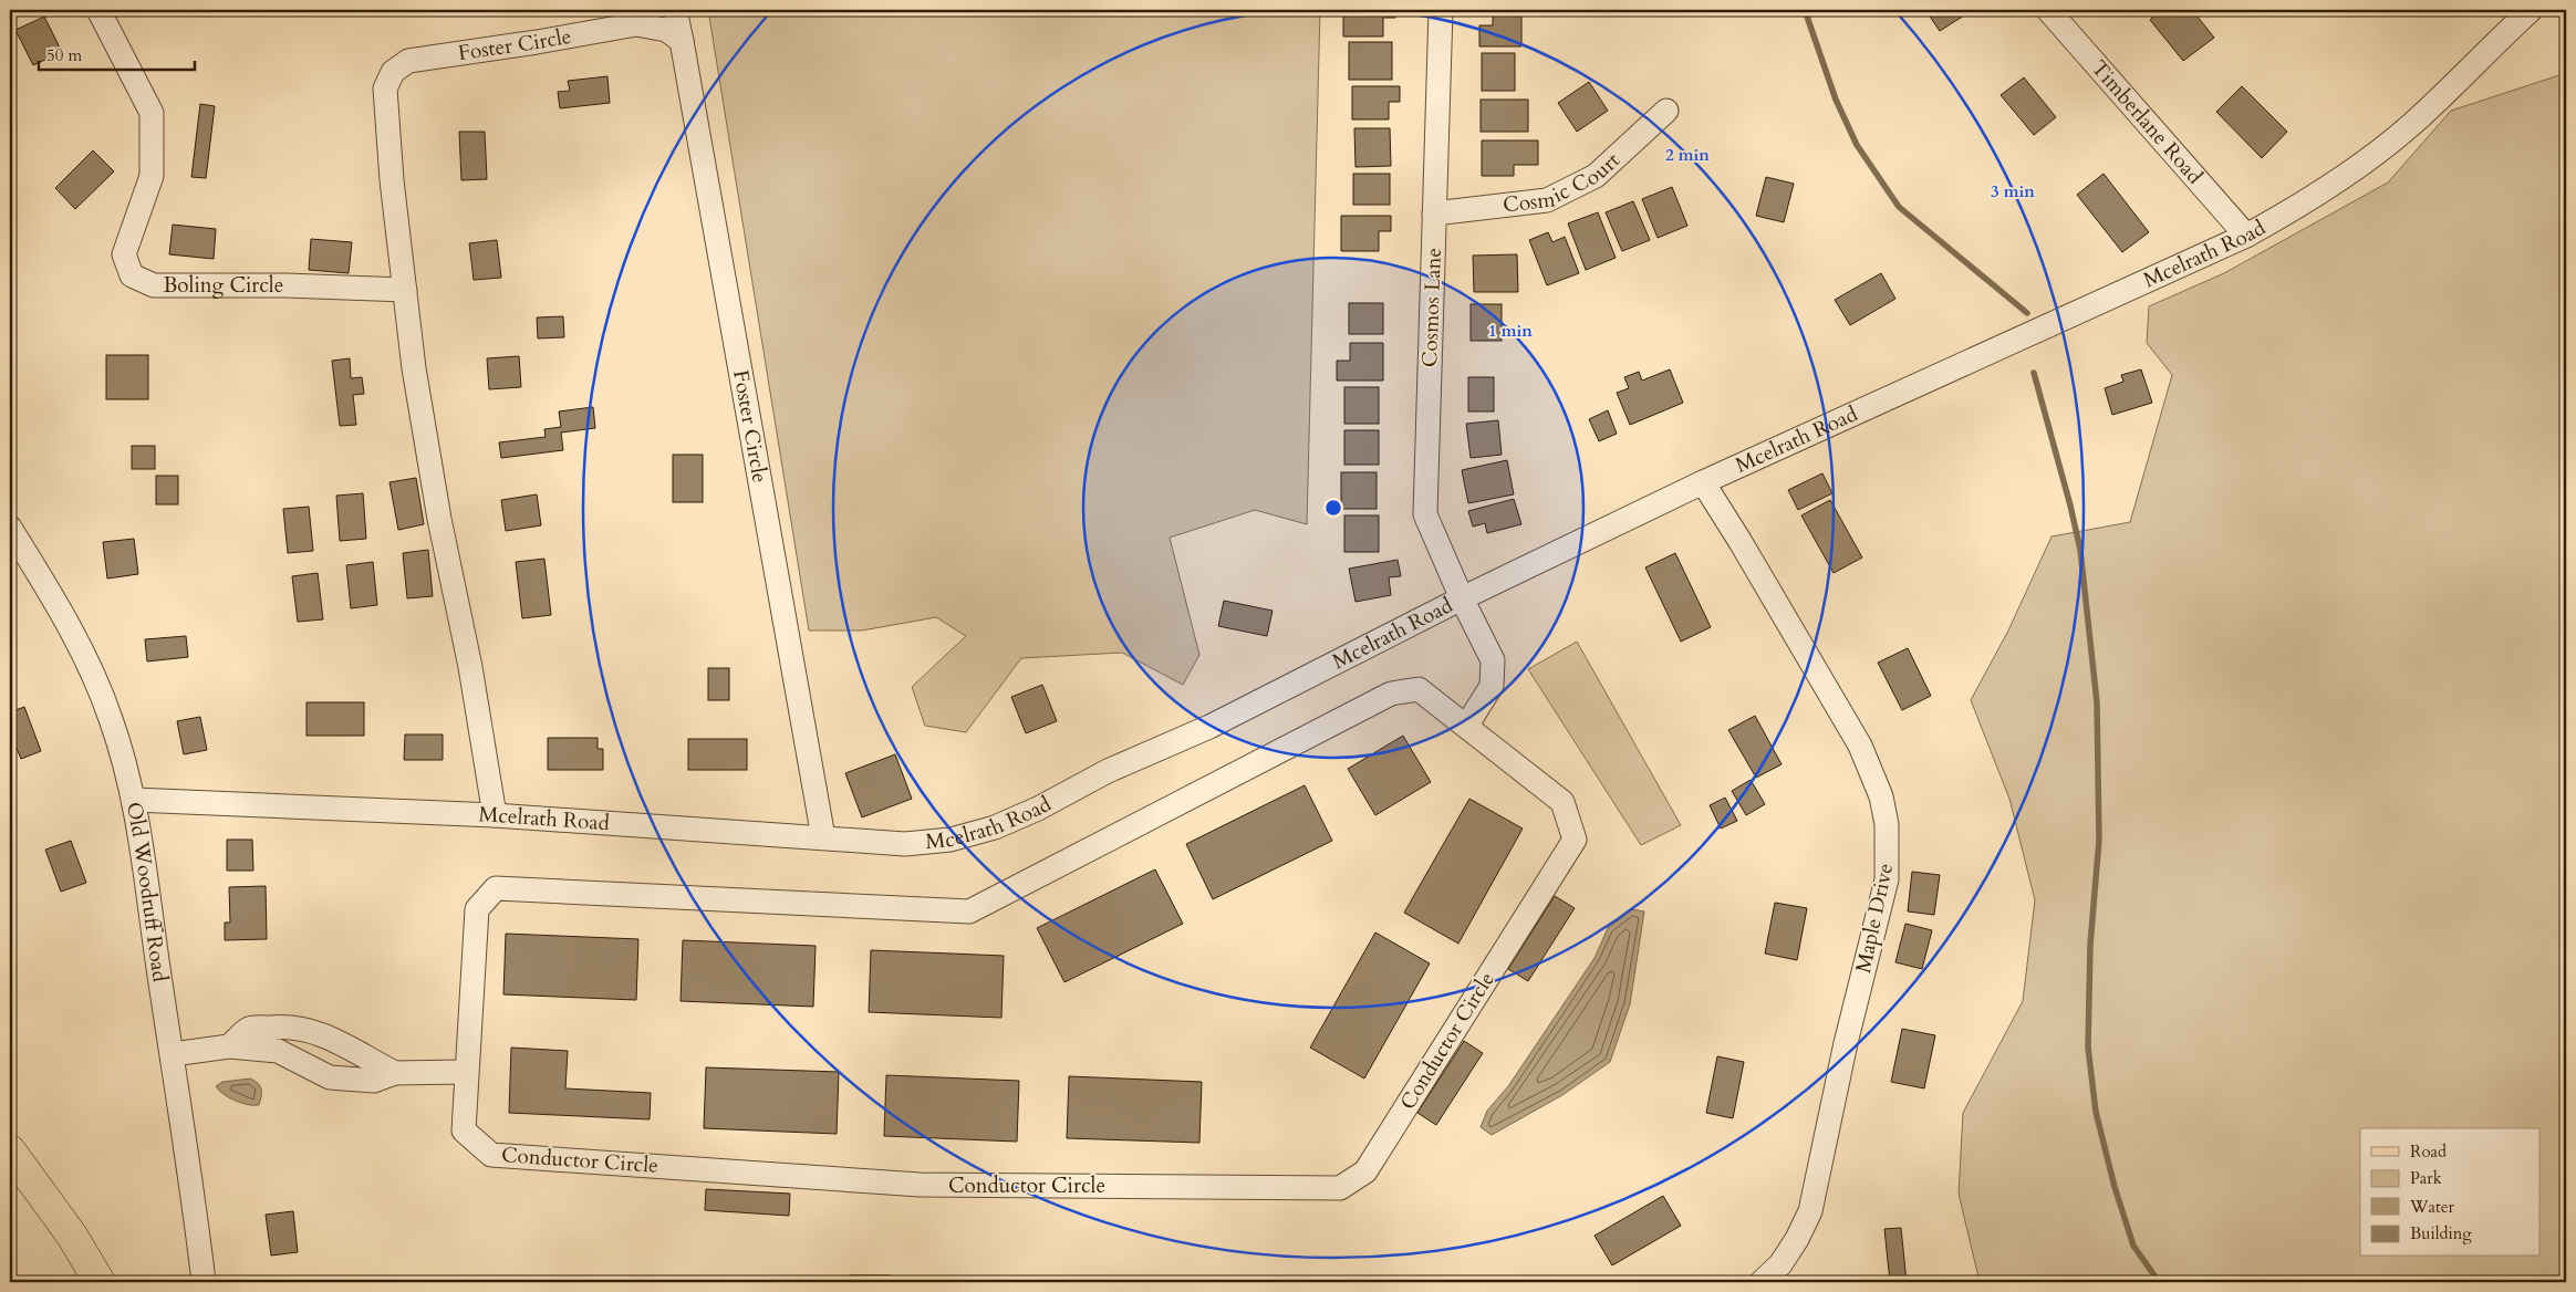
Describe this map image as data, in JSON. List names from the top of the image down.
{
  "streets": {
    "street": [
      "Foster Circle",
      "Timberlane Road",
      "Cosmic Court",
      "Mcelrath Road",
      "Boling Circle",
      "Cosmos Lane",
      "Old Woodruff Road",
      "Maple Drive",
      "Conductor Circle"
    ]
  },
  "crossings": [
    ["Foster Circle", "Mcelrath Road"],
    ["Foster Circle", "Boling Circle"],
    ["Timberlane Road", "Mcelrath Road"],
    ["Cosmic Court", "Cosmos Lane"],
    ["Mcelrath Road", "Cosmos Lane"],
    ["Mcelrath Road", "Old Woodruff Road"],
    ["Mcelrath Road", "Maple Drive"]
  ],
  "legend": [
    "Road",
    "Park",
    "Water",
    "Building"
  ],
  "scale_bar": "50 m",
  "rings": ["2 min", "3 min", "1 min"]
}
